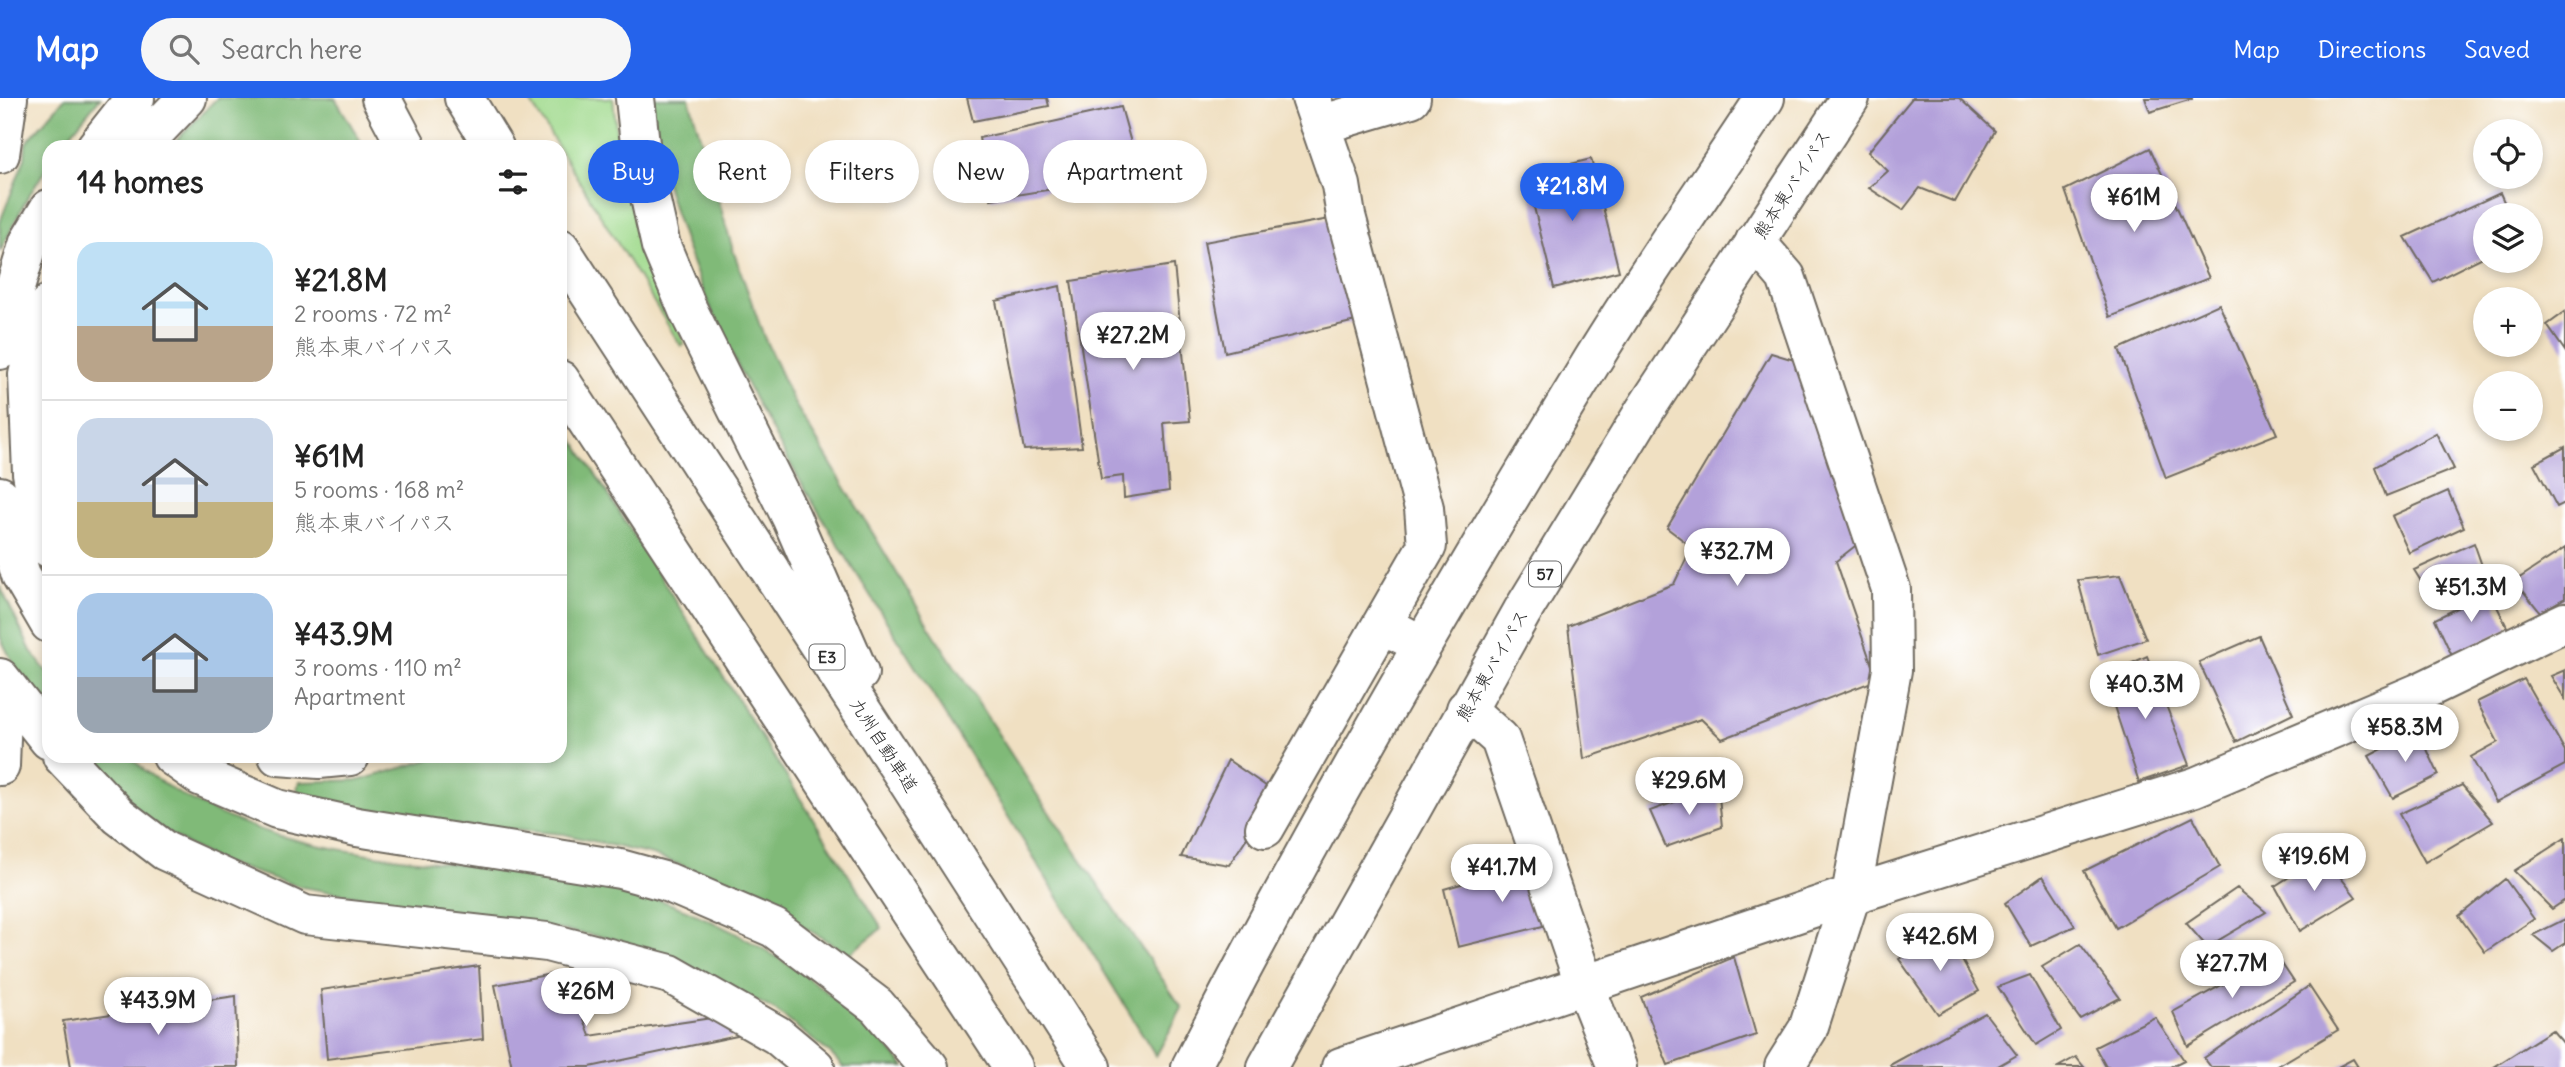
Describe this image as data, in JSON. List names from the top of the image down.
{
  "streets": {
    "main road": [
      "熊本東バイパス",
      "57",
      "E3",
      "九州自動車道"
    ]
  },
  "page": {
    "header": "Map",
    "search": "Search here",
    "nav": ["Map", "Directions", "Saved"],
    "map_buttons": ["+", "−"],
    "chip": [
      "Buy",
      "Rent",
      "Filters",
      "New",
      "Apartment"
    ],
    "heading": "14 homes",
    "price": [
      "¥21.8M",
      "¥61M",
      "¥27.2M",
      "¥32.7M",
      "¥51.3M",
      "¥40.3M",
      "¥58.3M",
      "¥29.6M",
      "¥19.6M",
      "¥41.7M",
      "¥42.6M",
      "¥27.7M",
      "¥26M",
      "¥43.9M"
    ],
    "list": [
      {
        "name": "¥21.8M",
        "note": "2 rooms · 72 m² · 熊本東バイパス"
      },
      {
        "name": "¥61M",
        "note": "5 rooms · 168 m² · 熊本東バイパス"
      },
      {
        "name": "¥43.9M",
        "note": "3 rooms · 110 m² · Apartment"
      }
    ]
  }
}
